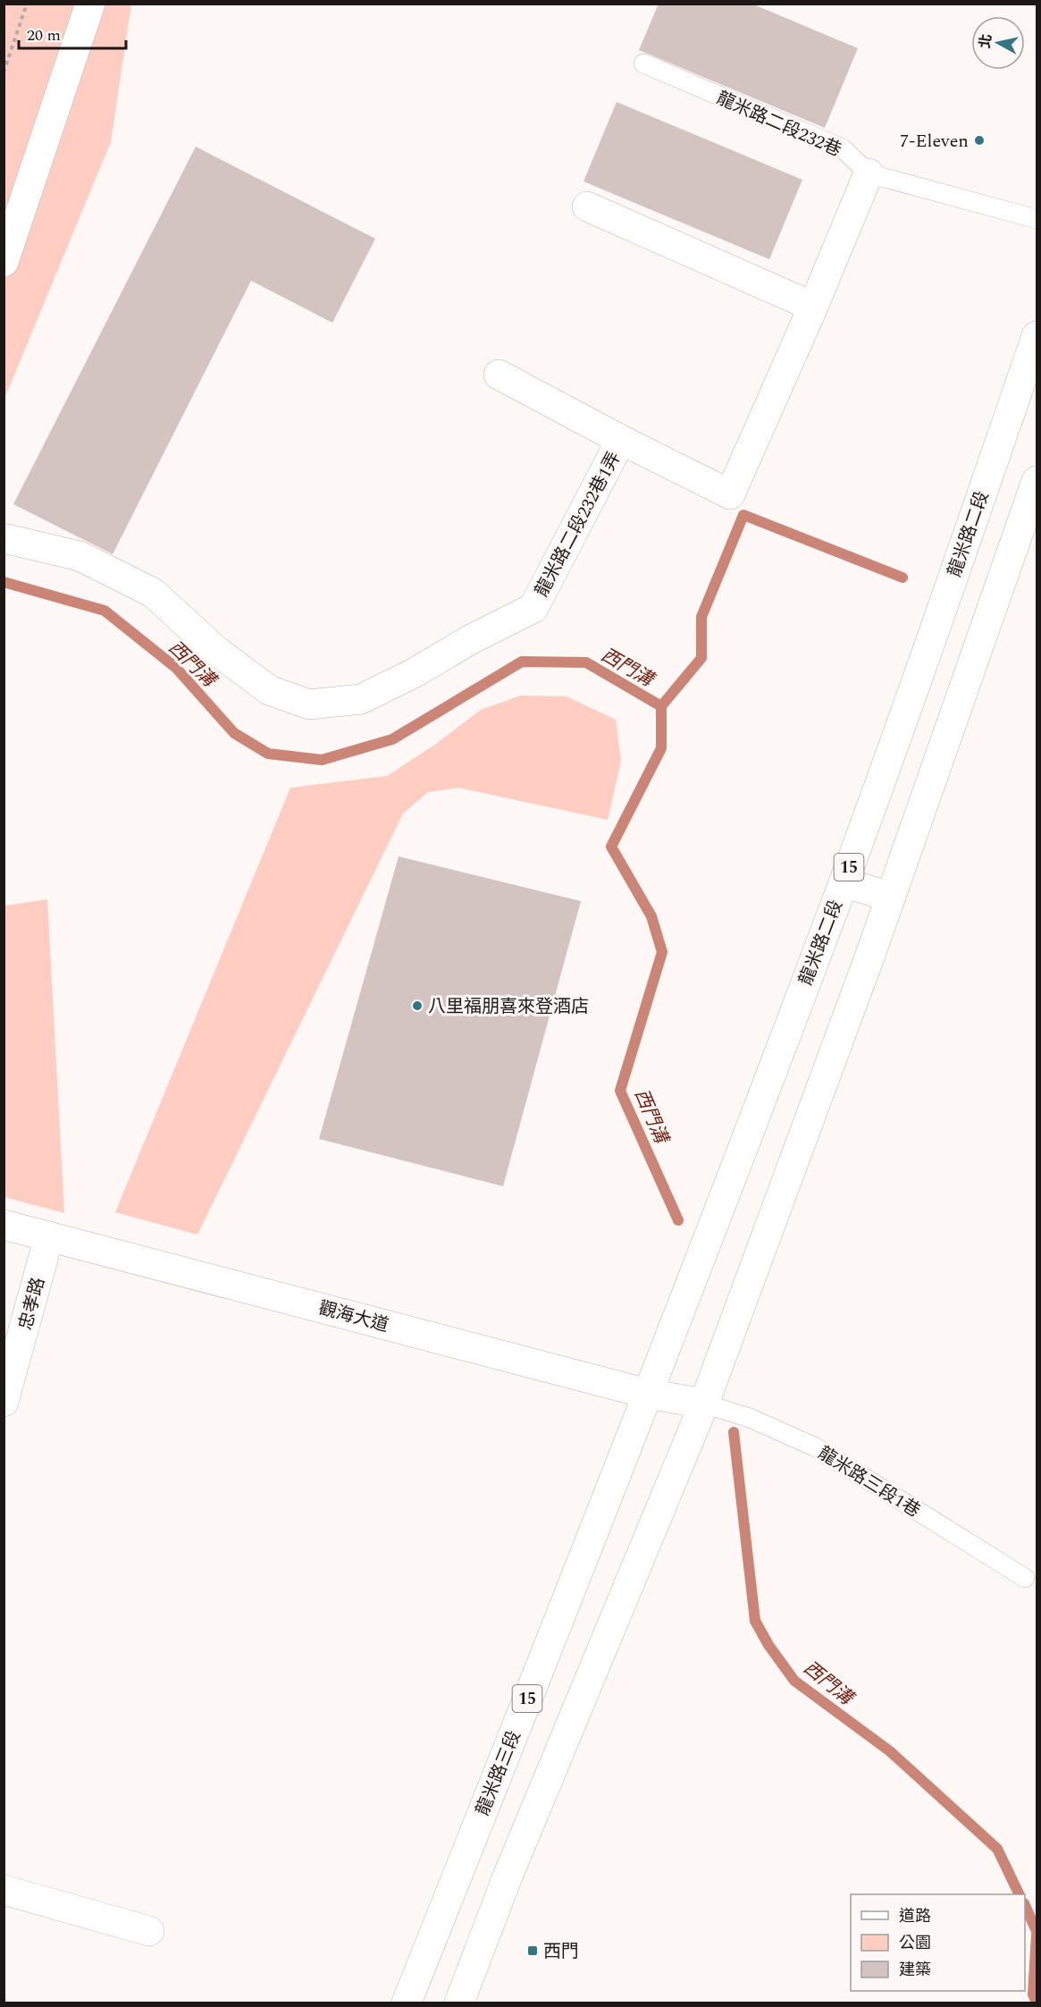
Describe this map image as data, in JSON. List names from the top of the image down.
{
  "streets": {
    "main road": [
      "龍米路二段232巷1弄",
      "龍米路二段",
      "15",
      "忠孝路",
      "觀海大道",
      "龍米路三段"
    ],
    "lane": ["龍米路二段232巷", "龍米路三段1巷"]
  },
  "crossings": [
    ["龍米路二段232巷", "龍米路二段232巷1弄"],
    ["龍米路二段", "觀海大道"],
    ["龍米路二段", "龍米路三段"],
    ["忠孝路", "觀海大道"],
    ["觀海大道", "龍米路三段1巷"],
    ["觀海大道", "龍米路三段"]
  ],
  "water": ["西門溝"],
  "places": {
    "other": ["7-Eleven", "八里福朋喜來登酒店"],
    "transit": ["西門"]
  },
  "legend": ["道路", "公園", "建築"],
  "scale_bar": "20 m",
  "north": "left"
}
